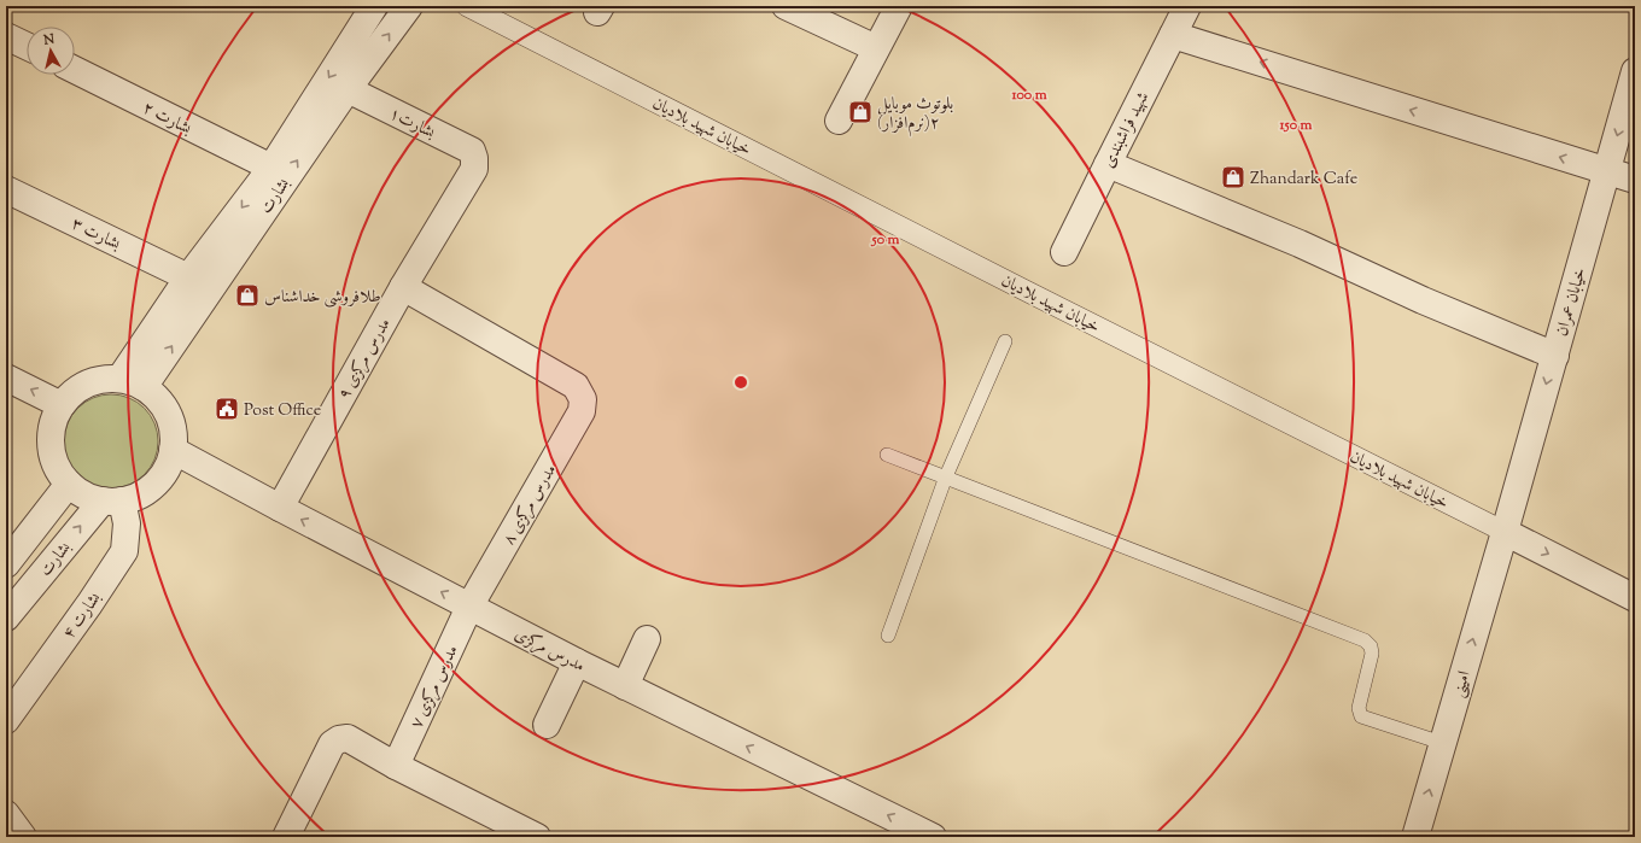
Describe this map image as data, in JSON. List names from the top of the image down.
{
  "streets": {
    "street": [
      "بشارت ۲",
      "بشارت۱",
      "خیابان شهید بلادیان",
      "شهید فراشبندی",
      "بشارت",
      "بشارت ۳",
      "خیابان عمران",
      "مدرس مرکزی ۹",
      "مدرس مرکزی ۸",
      "بشارت ۴",
      "مدرس مرکزی",
      "امینی",
      "مدرس مرکزی ۷"
    ]
  },
  "crossings": [
    ["بشارت ۲", "بشارت"],
    ["بشارت۱", "بشارت"],
    ["بشارت۱", "مدرس مرکزی ۹"],
    ["خیابان شهید بلادیان", "خیابان عمران"],
    ["خیابان شهید بلادیان", "امینی"],
    ["بشارت", "بشارت ۳"],
    ["بشارت", "بشارت ۴"],
    ["بشارت", "مدرس مرکزی"],
    ["خیابان عمران", "امینی"],
    ["مدرس مرکزی ۹", "مدرس مرکزی ۸"],
    ["مدرس مرکزی ۹", "مدرس مرکزی"],
    ["مدرس مرکزی ۸", "مدرس مرکزی"],
    ["مدرس مرکزی ۸", "مدرس مرکزی ۷"],
    ["بشارت ۴", "مدرس مرکزی"],
    ["مدرس مرکزی", "مدرس مرکزی ۷"]
  ],
  "one_way": ["خیابان عمران", "مدرس مرکزی", "امینی"],
  "places": {
    "shop": ["بلوتوث موبایل (نرم‌افزار)۲", "Zhandark Cafe", "طلافروشی خداشناس"],
    "public building": ["Post Office"]
  },
  "north": "top",
  "rings": ["100 m", "150 m", "50 m"]
}
